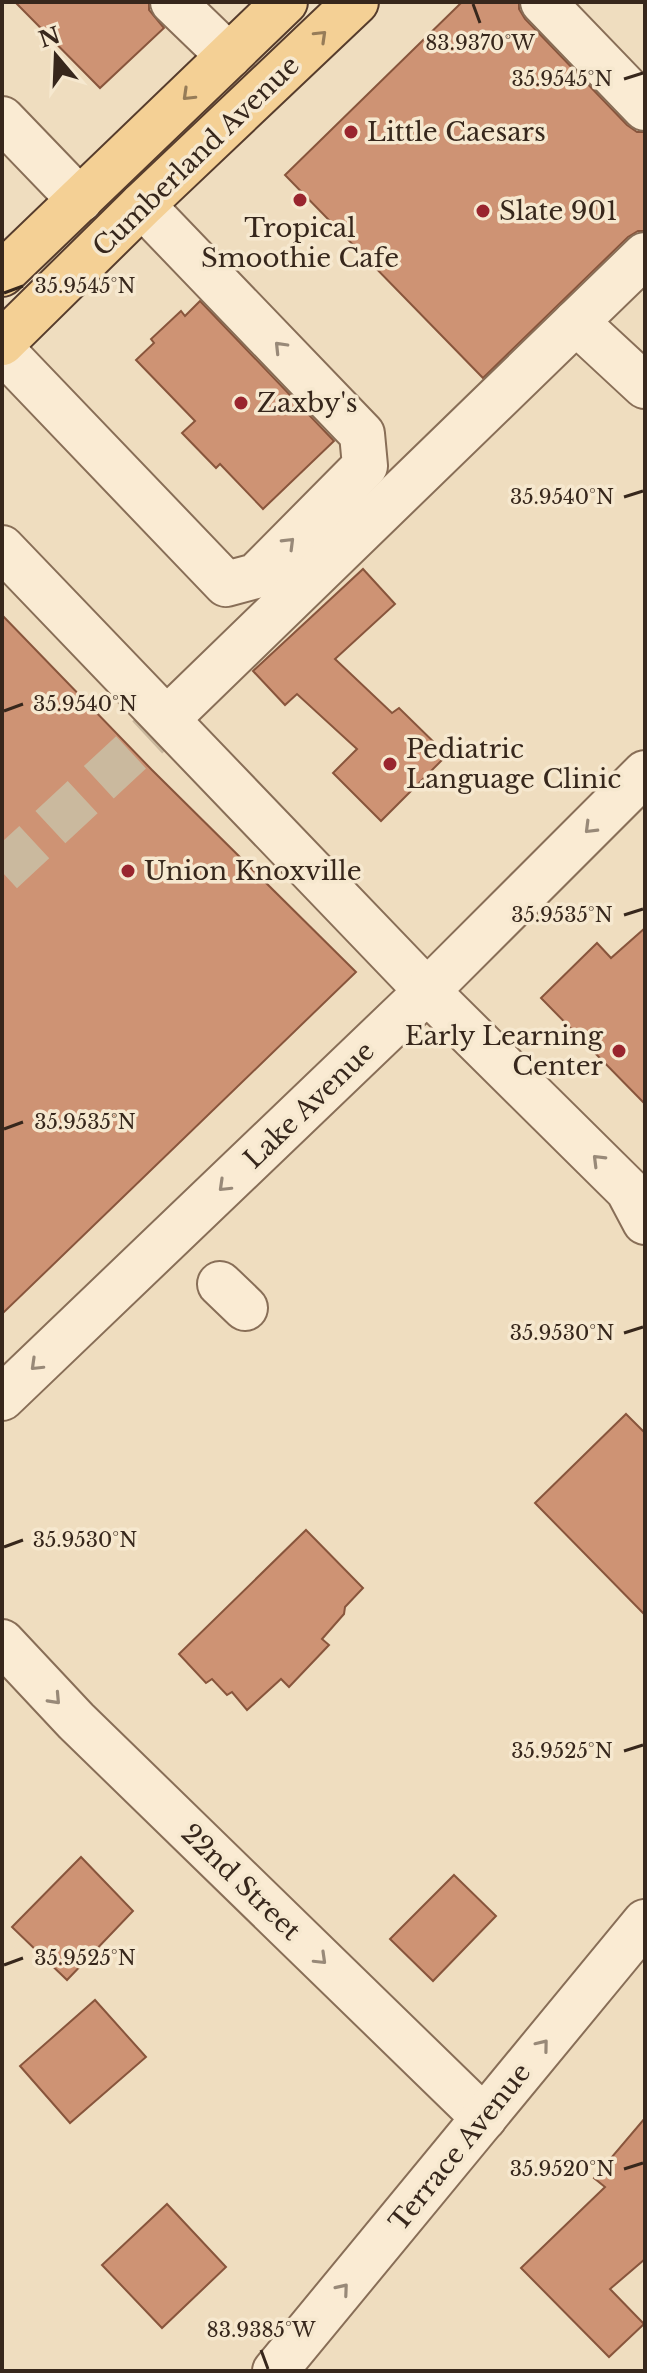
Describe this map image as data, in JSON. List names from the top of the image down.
{
  "streets": {
    "main road": ["Cumberland Avenue"],
    "street": ["Lake Avenue", "22nd Street", "Terrace Avenue"]
  },
  "crossings": [
    ["22nd Street", "Terrace Avenue"]
  ],
  "one_way": ["22nd Street", "Terrace Avenue"],
  "places": [
    "Little Caesars",
    "Tropical Smoothie Cafe",
    "Slate 901",
    "Zaxby's",
    "Pediatric Language Clinic",
    "Union Knoxville",
    "Early Learning Center"
  ],
  "north": "top",
  "coordinates": [
    "83.9370°W",
    "35.9545°N",
    "35.9540°N",
    "35.9535°N",
    "35.9530°N",
    "35.9525°N",
    "35.9520°N",
    "83.9385°W"
  ]
}
